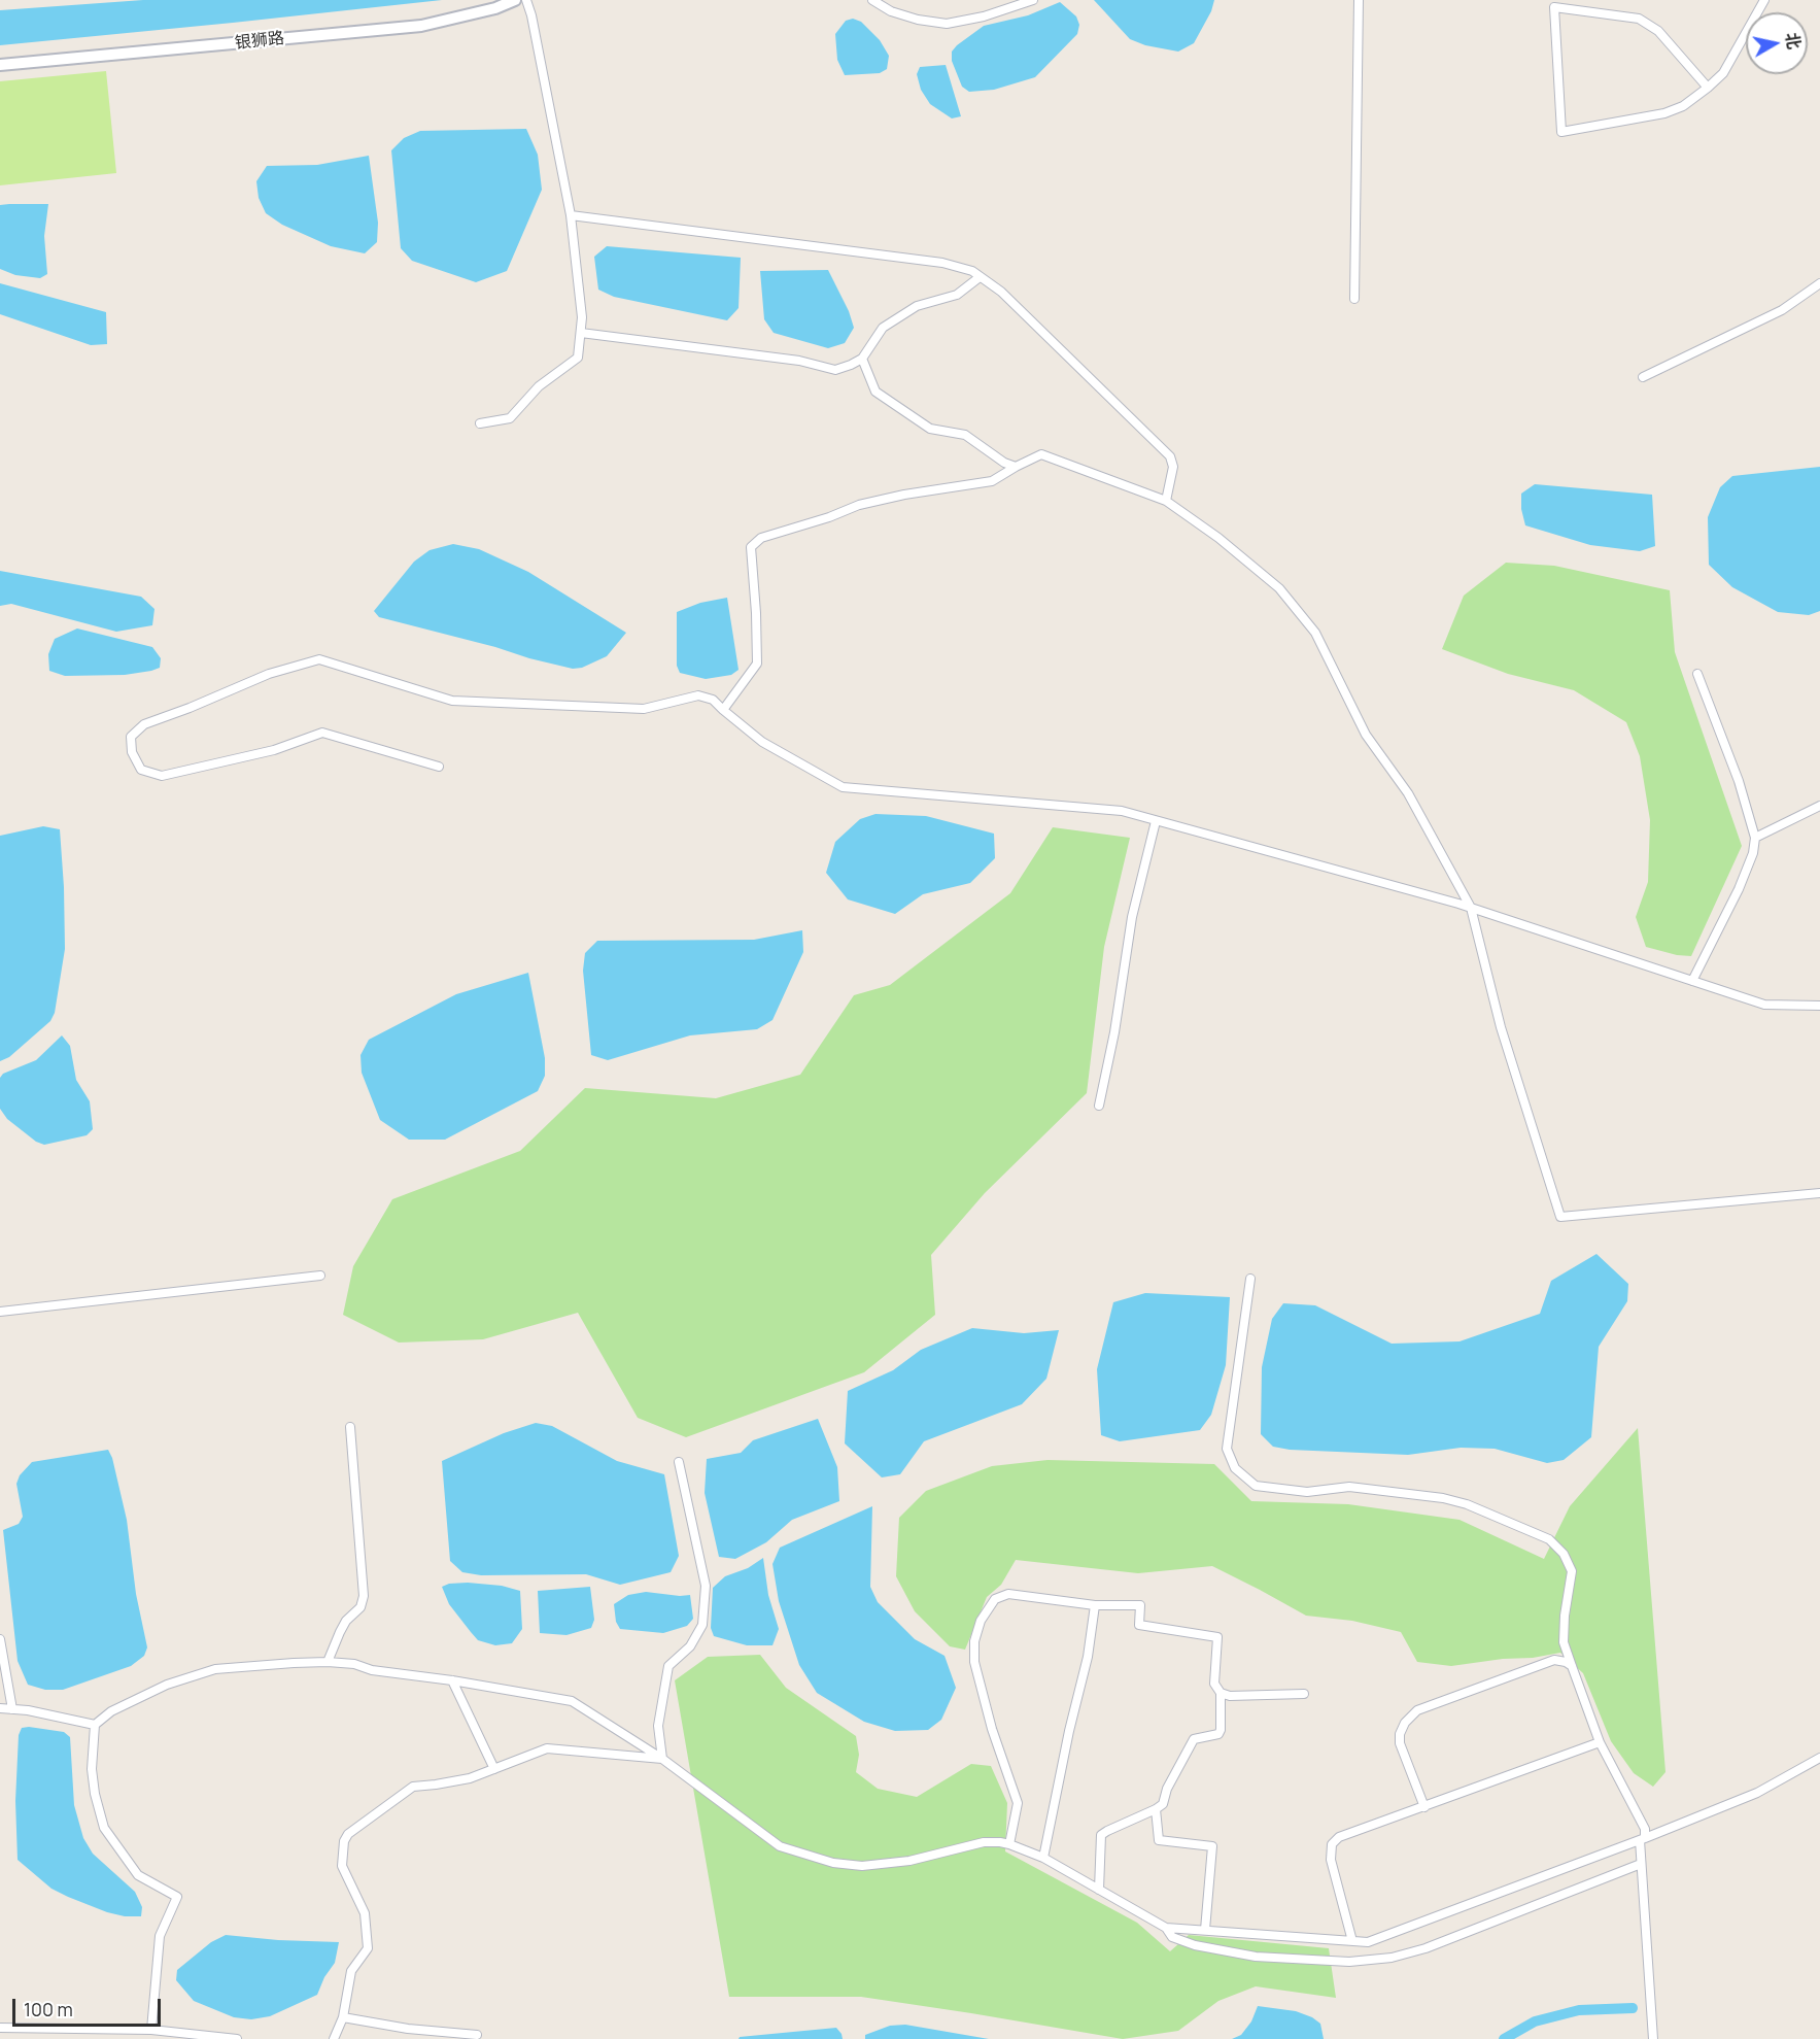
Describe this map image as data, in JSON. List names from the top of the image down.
{
  "streets": {
    "main road": ["银狮路"]
  },
  "scale_bar": "100 m",
  "north": "right"
}
